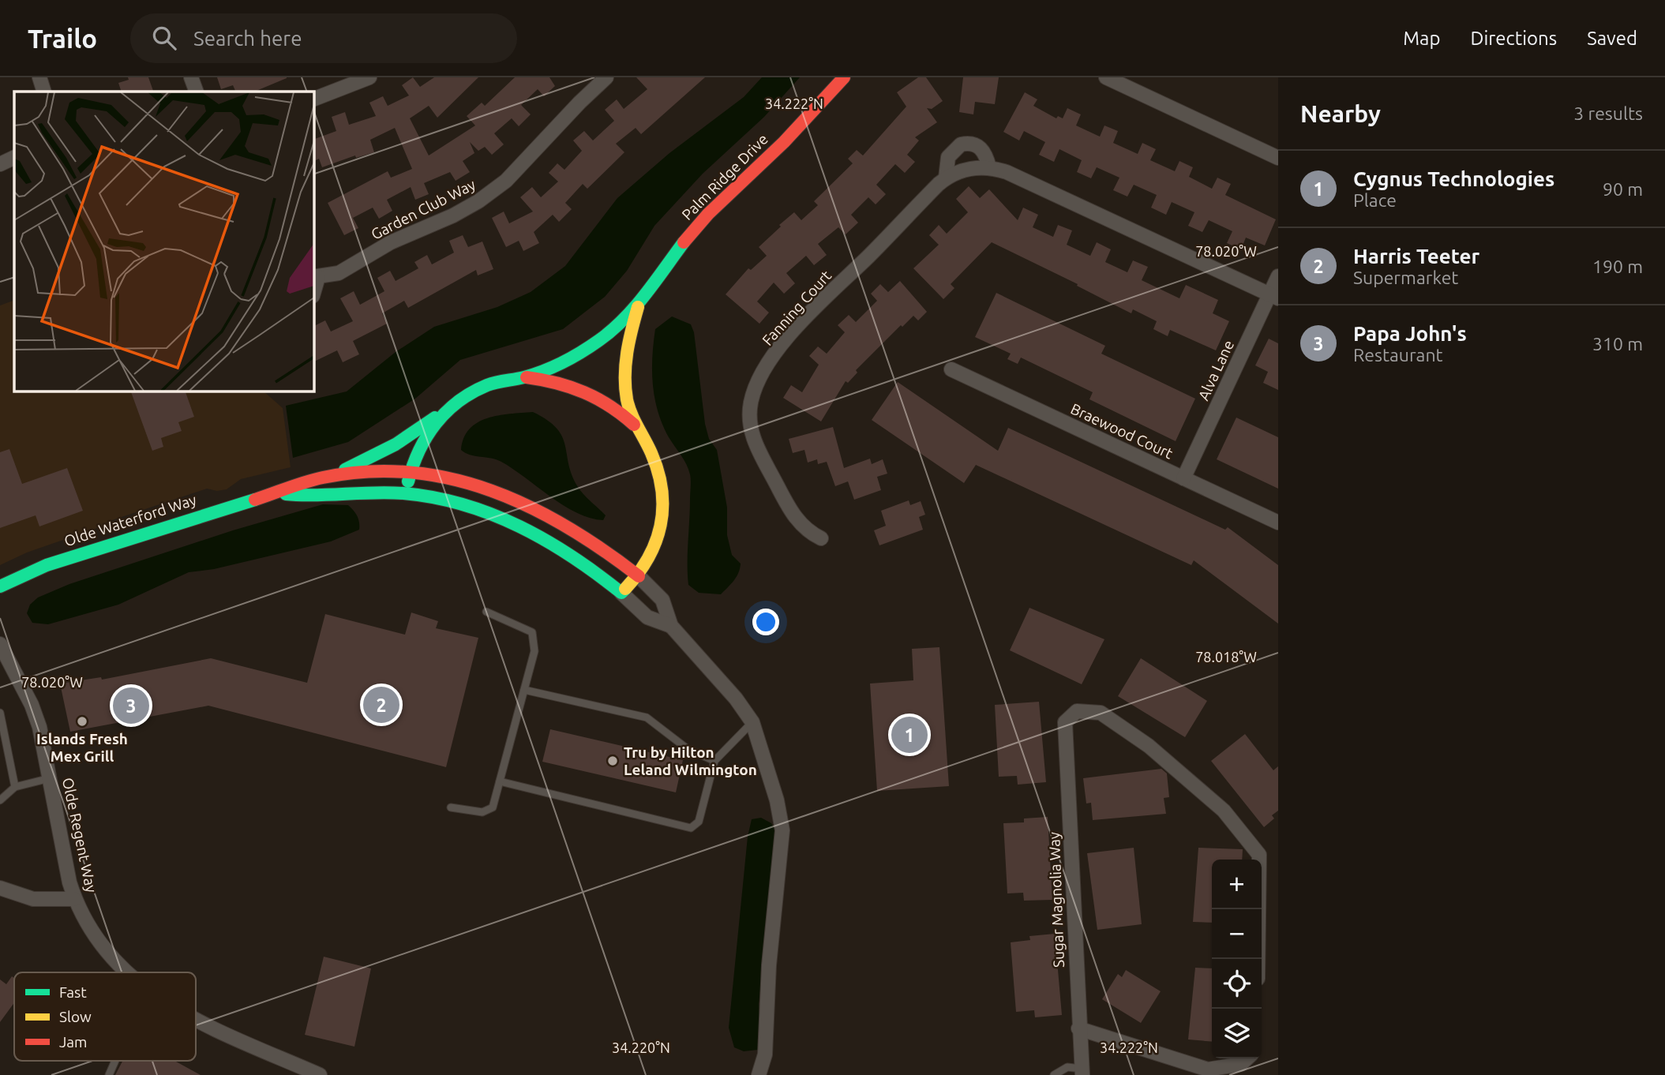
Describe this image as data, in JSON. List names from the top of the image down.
{
  "streets": {
    "street": [
      "Palm Ridge Drive",
      "Garden Club Way",
      "Fanning Court",
      "Alva Lane",
      "Braewood Court",
      "Olde Waterford Way",
      "Olde Regent Way",
      "Sugar Magnolia Way"
    ]
  },
  "crossings": [
    ["Palm Ridge Drive", "Olde Waterford Way"],
    ["Fanning Court", "Alva Lane"],
    ["Alva Lane", "Braewood Court"]
  ],
  "places": ["Islands Fresh Mex Grill", "Tru by Hilton Leland Wilmington"],
  "legend": ["Fast", "Slow", "Jam"],
  "page": {
    "header": "Trailo",
    "search": "Search here",
    "nav": ["Map", "Directions", "Saved"],
    "heading": ["Nearby", "3 results"],
    "list": [
      {
        "mark": "1",
        "name": "Cygnus Technologies",
        "note": "Place",
        "value": "90 m"
      },
      {
        "mark": "2",
        "name": "Harris Teeter",
        "note": "Supermarket",
        "value": "190 m"
      },
      {
        "mark": "3",
        "name": "Papa John's",
        "note": "Restaurant",
        "value": "310 m"
      }
    ],
    "pins": ["2", "3", "1"],
    "map_buttons": ["+", "−"]
  },
  "coordinates": [
    "34.222°N",
    "78.020°W",
    "78.018°W",
    "34.220°N"
  ]
}
